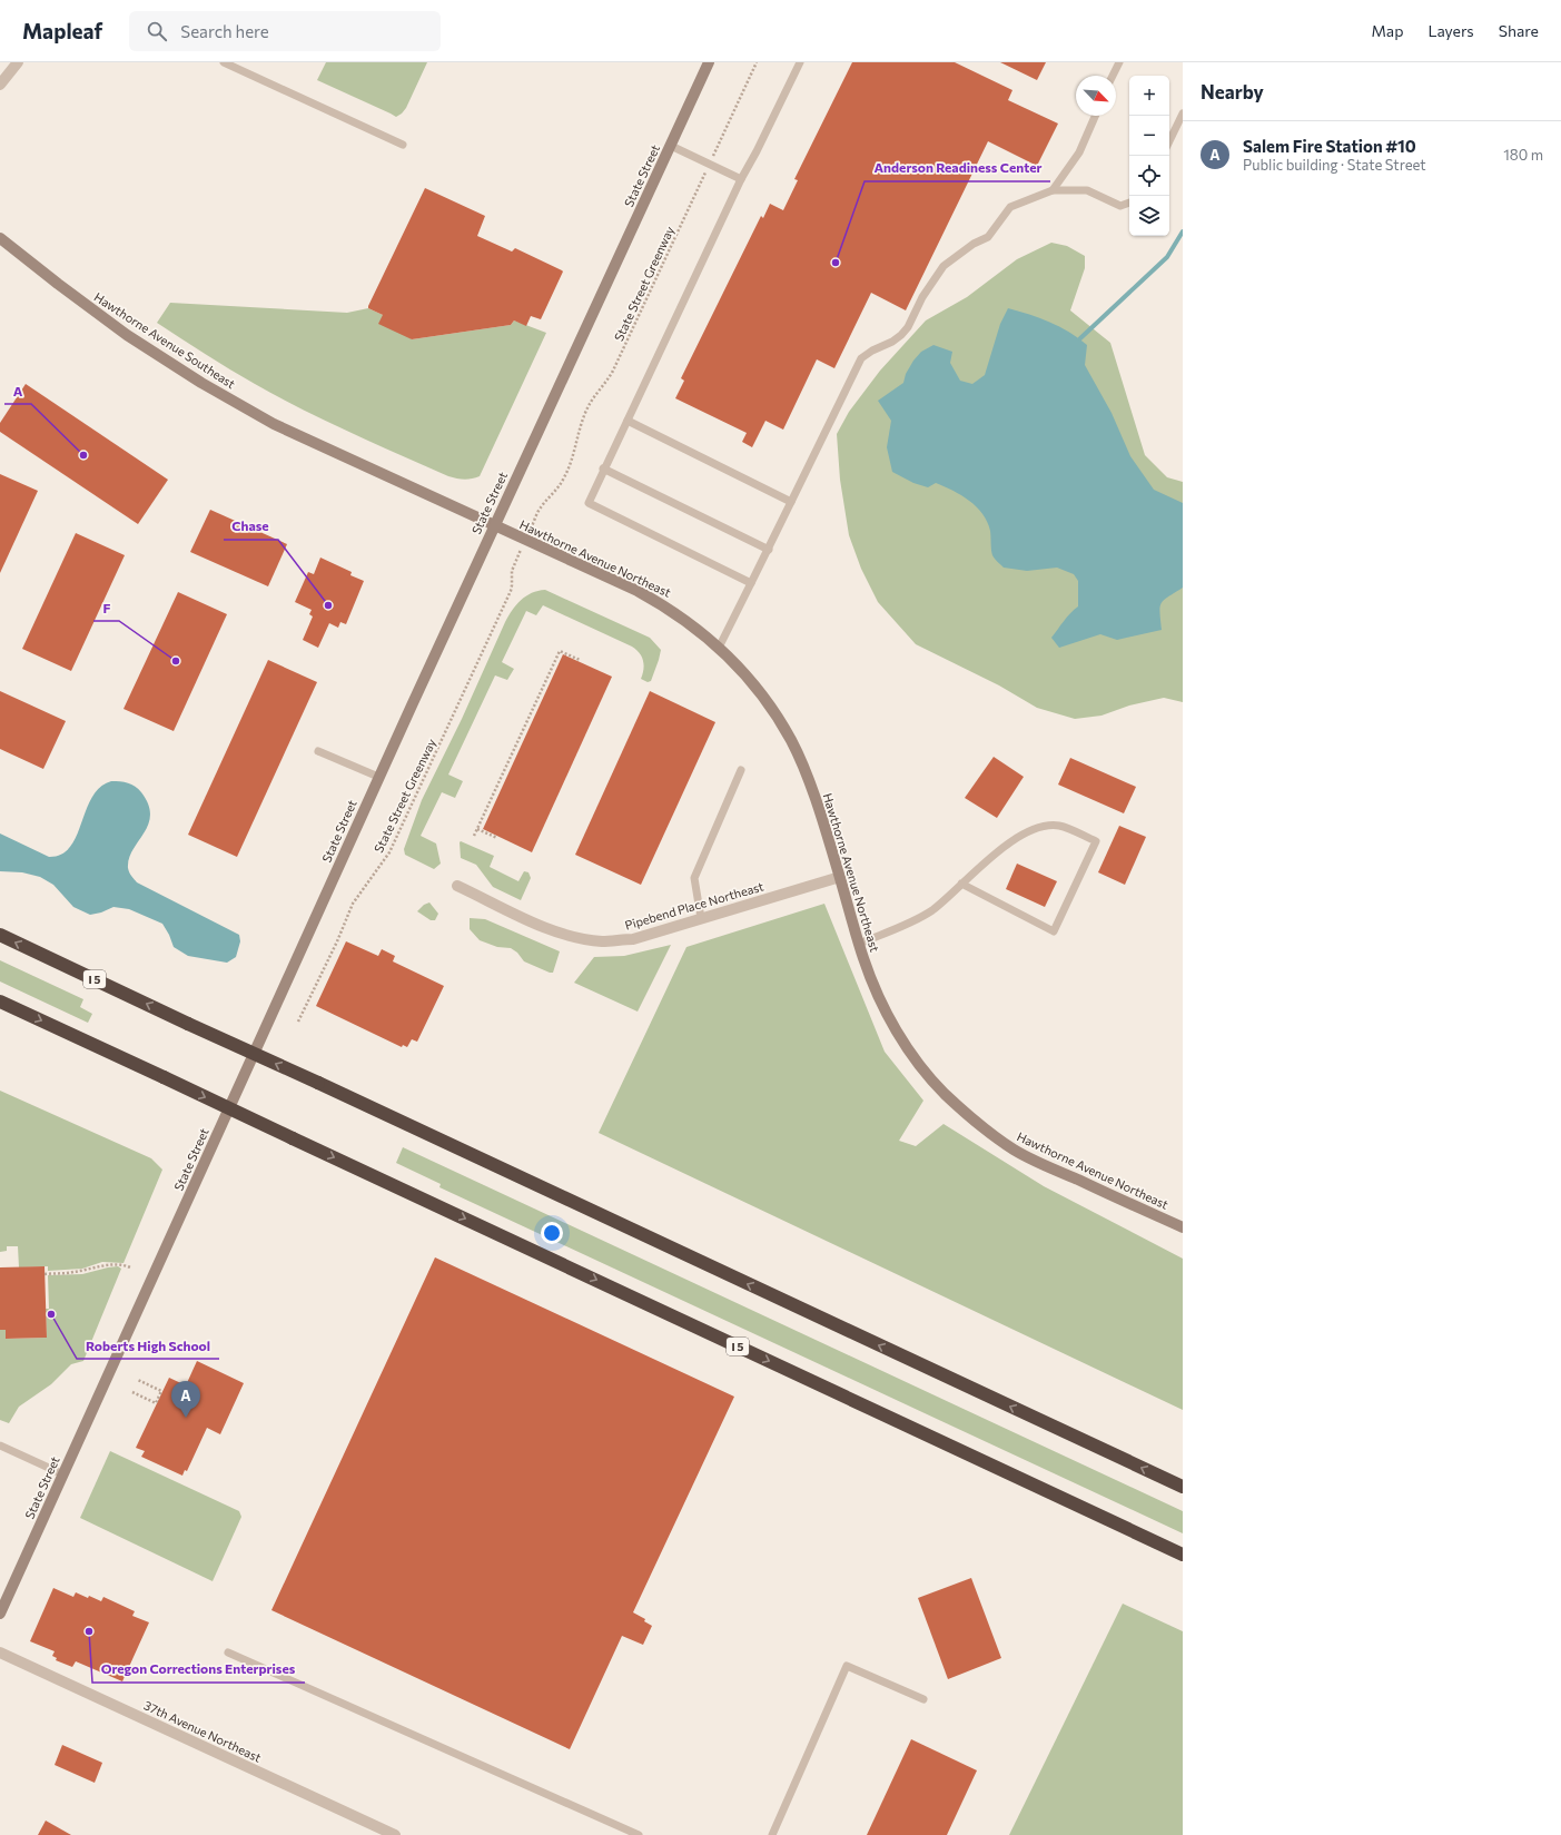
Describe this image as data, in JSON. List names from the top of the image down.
{
  "streets": {
    "highway": ["I 5"],
    "main road": ["State Street", "Hawthorne Avenue Southeast", "Hawthorne Avenue Northeast"],
    "street": ["Pipebend Place Northeast", "37th Avenue Northeast"],
    "path": ["State Street Greenway"]
  },
  "crossings": [
    ["State Street", "Hawthorne Avenue Southeast"],
    ["State Street", "Hawthorne Avenue Northeast"],
    ["Hawthorne Avenue Southeast", "Hawthorne Avenue Northeast"],
    ["Hawthorne Avenue Northeast", "Pipebend Place Northeast"]
  ],
  "places": [
    "Anderson Readiness Center",
    "A",
    "Chase",
    "F",
    "Roberts High School",
    "Oregon Corrections Enterprises"
  ],
  "north": "bottom right",
  "page": {
    "header": "Mapleaf",
    "search": "Search here",
    "nav": ["Map", "Layers", "Share"],
    "heading": "Nearby",
    "map_buttons": ["+", "−"],
    "list": [
      {
        "mark": "A",
        "name": "Salem Fire Station #10",
        "note": "Public building · State Street",
        "value": "180 m"
      }
    ],
    "pins": "A"
  }
}
